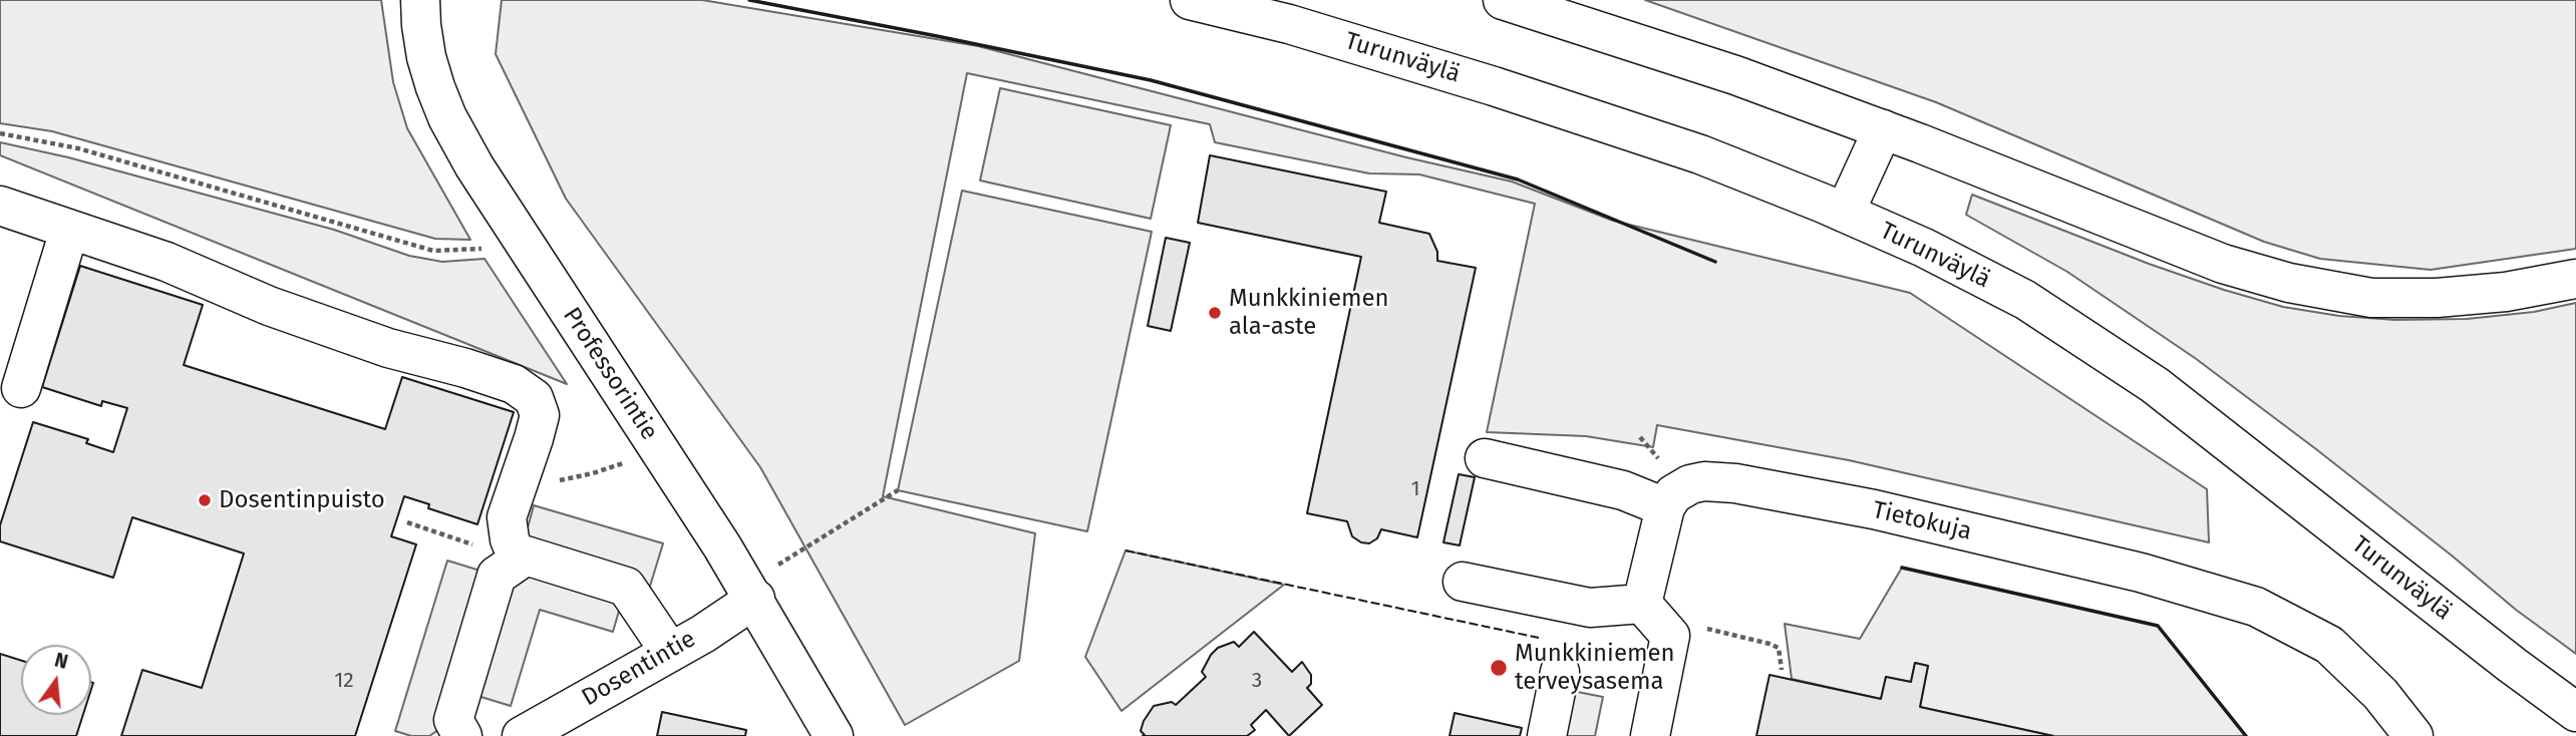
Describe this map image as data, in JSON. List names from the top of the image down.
{
  "streets": {
    "main road": [
      "Turunväylä",
      "Professorintie",
      "Tietokuja",
      "Dosentintie"
    ]
  },
  "crossings": [
    ["Professorintie", "Dosentintie"]
  ],
  "places": ["Munkkiniemen ala-aste", "Dosentinpuisto", "Munkkiniemen terveysasema"],
  "house_numbers": ["1", "12", "3"],
  "north": "top"
}
